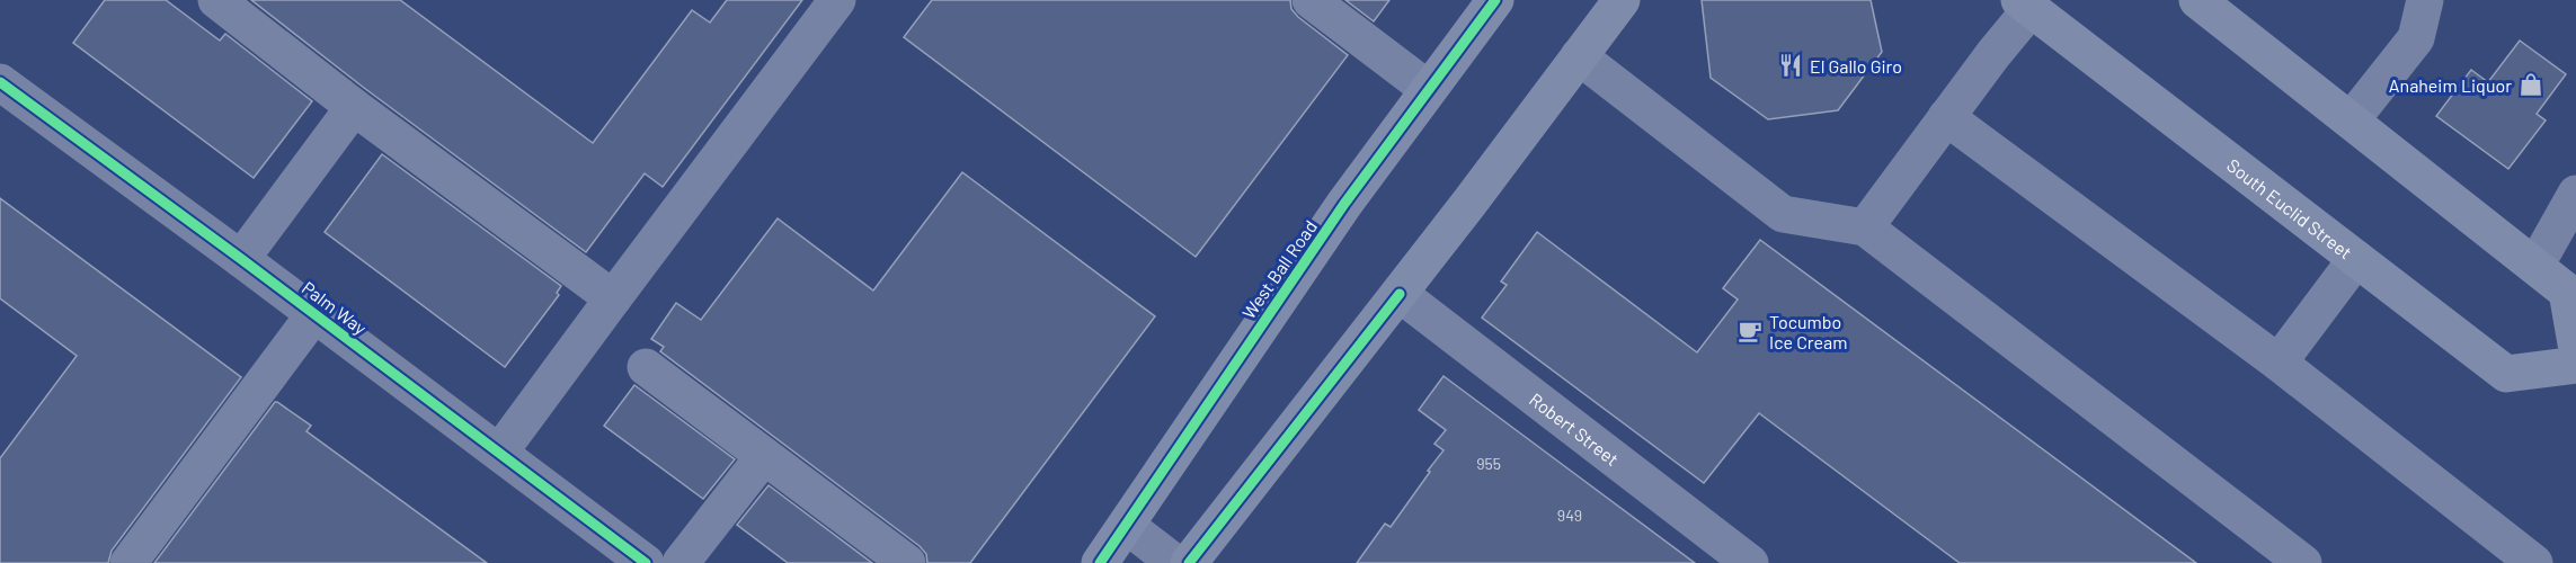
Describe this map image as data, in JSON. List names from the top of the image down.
{
  "streets": {
    "main road": ["South Euclid Street", "West Ball Road"],
    "street": ["Palm Way", "Robert Street"]
  },
  "places": {
    "restaurant": ["El Gallo Giro"],
    "shop": ["Anaheim Liquor"],
    "cafe": ["Tocumbo Ice Cream"]
  },
  "house_numbers": ["955", "949"]
}
